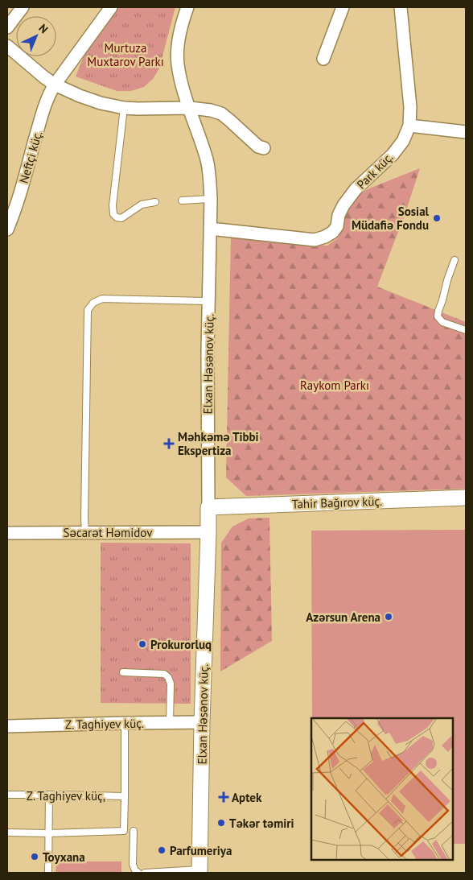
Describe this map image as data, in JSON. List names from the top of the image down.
{
  "streets": {
    "street": [
      "Neftçi küç.",
      "Park küç.",
      "Elxan Həsənov küç.",
      "Tahir Bağırov küç.",
      "Səcarət Həmidov",
      "Z. Taghiyev küç."
    ],
    "lane": ["Z. Taghiyev küç,"]
  },
  "crossings": [
    ["Park küç.", "Elxan Həsənov küç."],
    ["Elxan Həsənov küç.", "Tahir Bağırov küç."],
    ["Elxan Həsənov küç.", "Səcarət Həmidov"],
    ["Elxan Həsənov küç.", "Z. Taghiyev küç."]
  ],
  "parks": ["Murtuza Muxtarov Parkı", "Raykom Parkı"],
  "places": {
    "other": [
      "Sosial Müdafiə Fondu",
      "Azərsun Arena",
      "Prokurorluq",
      "Təkər təmiri",
      "Parfumeriya",
      "Toyxana"
    ],
    "health": ["Məhkəmə Tibbi Ekspertiza", "Aptek"]
  },
  "north": "top right"
}
